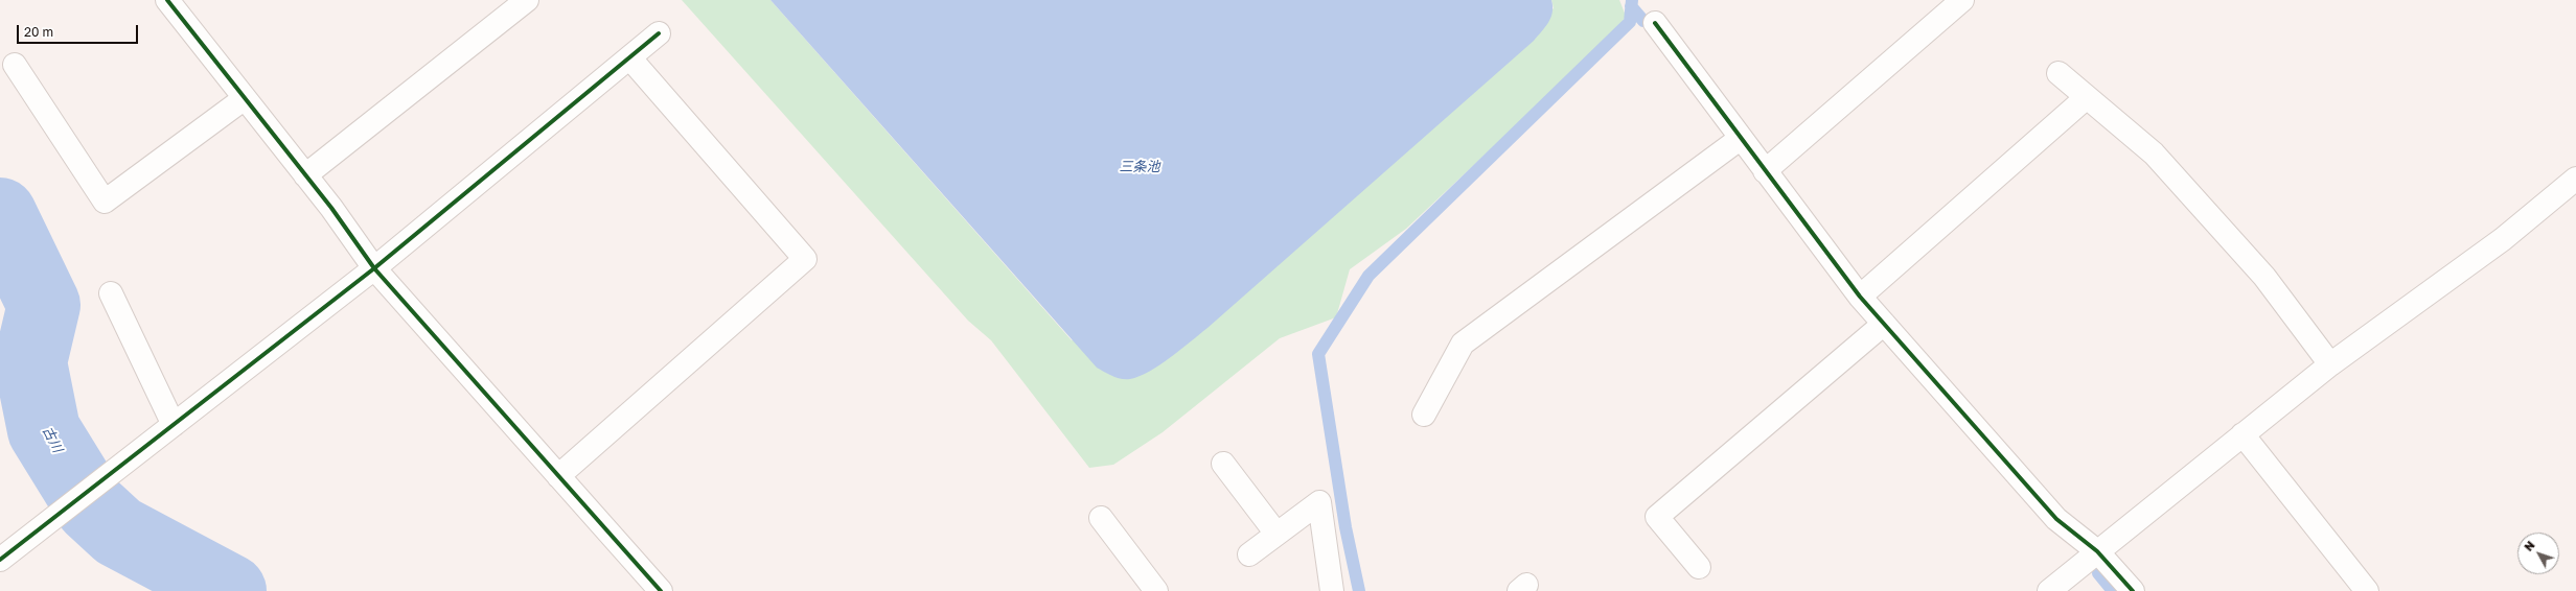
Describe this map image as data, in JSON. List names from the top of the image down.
{
  "water": ["三条池", "古川"],
  "scale_bar": "20 m",
  "north": "top left"
}
